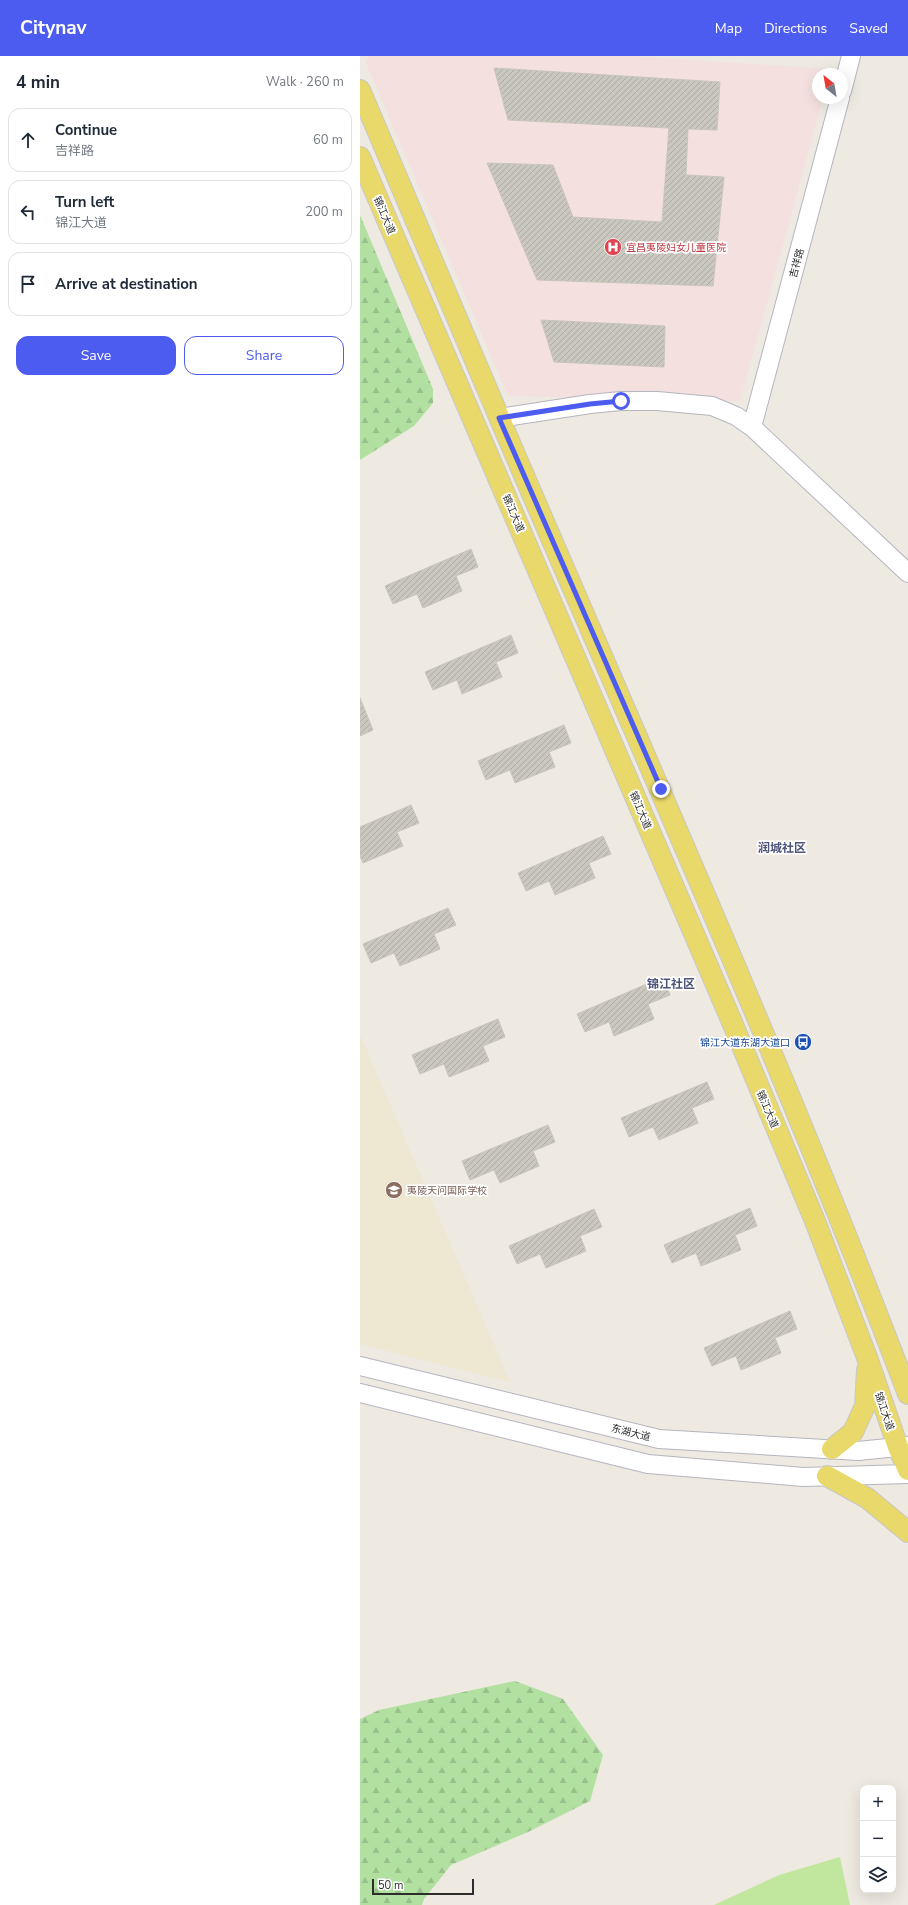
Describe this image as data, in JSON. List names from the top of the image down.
{
  "streets": {
    "main road": ["锦江大道", "吉祥路", "东湖大道"]
  },
  "crossings": [
    ["锦江大道", "东湖大道"]
  ],
  "districts": ["润城社区", "锦江社区"],
  "places": {
    "hospital": ["宜昌夷陵妇女儿童医院"],
    "bus stop": ["锦江大道东湖大道口"],
    "school or university": ["夷陵天问国际学校"]
  },
  "scale_bar": "50 m",
  "north": "top left",
  "page": {
    "header": "Citynav",
    "nav": ["Map", "Directions", "Saved"],
    "heading": ["4 min", "Walk · 260 m"],
    "list": [
      ["Continue", "吉祥路", "60 m"],
      ["Turn left", "锦江大道", "200 m"],
      "Arrive at destination"
    ],
    "buttons": ["Save", "Share"],
    "map_buttons": ["+", "−"],
    "scale": "50 m"
  }
}
